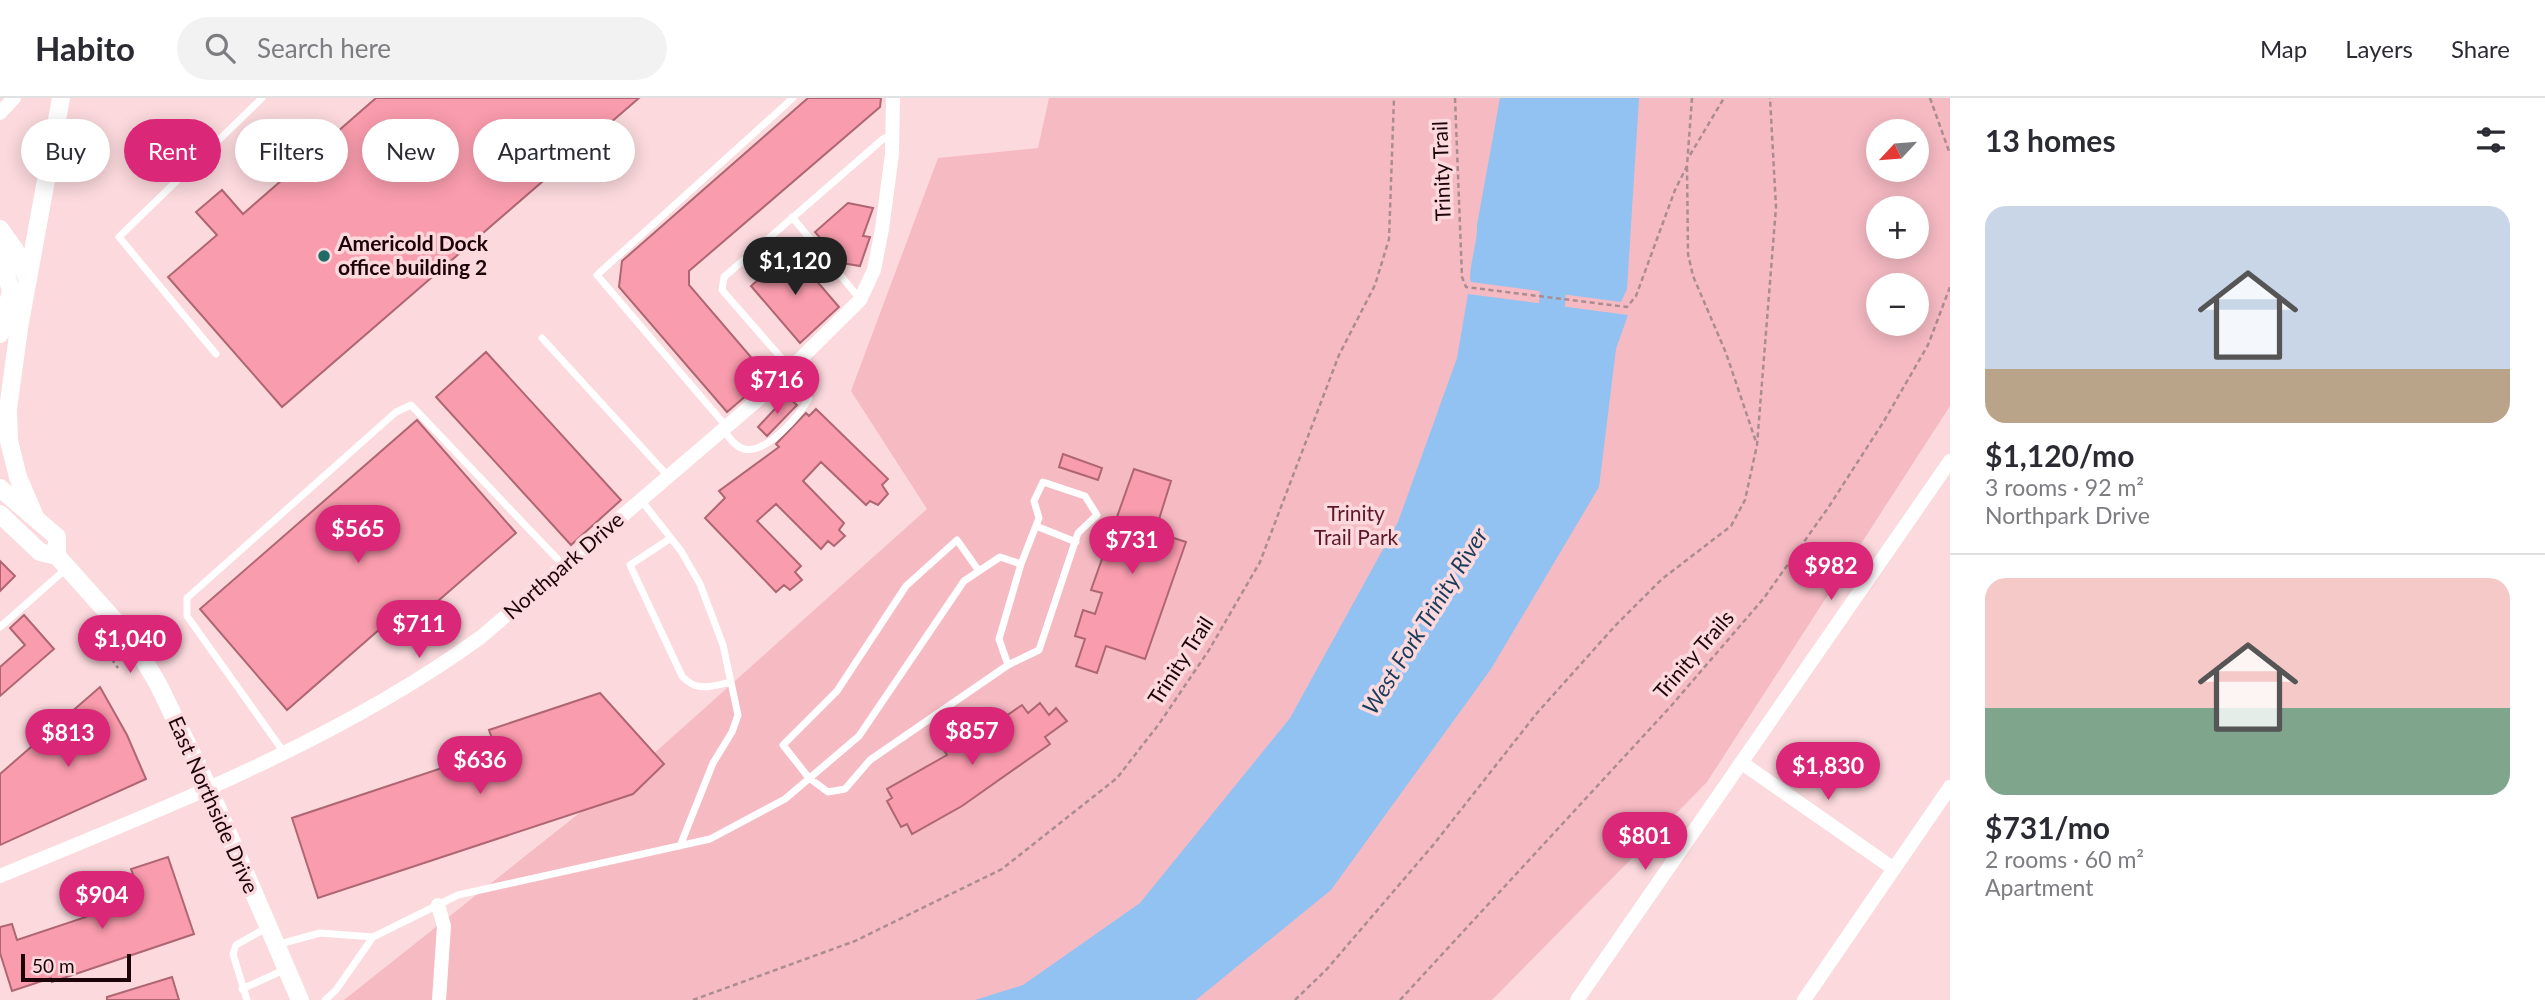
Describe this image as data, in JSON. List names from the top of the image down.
{
  "streets": {
    "street": ["Northpark Drive", "East Northside Drive"],
    "path": ["Trinity Trail", "Trinity Trails"]
  },
  "crossings": [
    ["Northpark Drive", "East Northside Drive"]
  ],
  "water": ["West Fork Trinity River"],
  "parks": ["Trinity Trail Park"],
  "places": ["Americold Dock office building 2"],
  "scale_bar": "50 m",
  "north": "bottom left",
  "page": {
    "header": "Habito",
    "search": "Search here",
    "nav": ["Map", "Layers", "Share"],
    "heading": "13 homes",
    "map_buttons": ["+", "−"],
    "chip": [
      "Buy",
      "Rent",
      "Filters",
      "New",
      "Apartment"
    ],
    "list": [
      {
        "name": "$1,120/mo",
        "note": "3 rooms · 92 m² · Northpark Drive"
      },
      {
        "name": "$731/mo",
        "note": "2 rooms · 60 m² · Apartment"
      }
    ],
    "price": [
      "$1,120",
      "$716",
      "$565",
      "$731",
      "$982",
      "$711",
      "$1,040",
      "$857",
      "$813",
      "$636",
      "$1,830",
      "$801",
      "$904"
    ],
    "scale": "50 m"
  }
}
